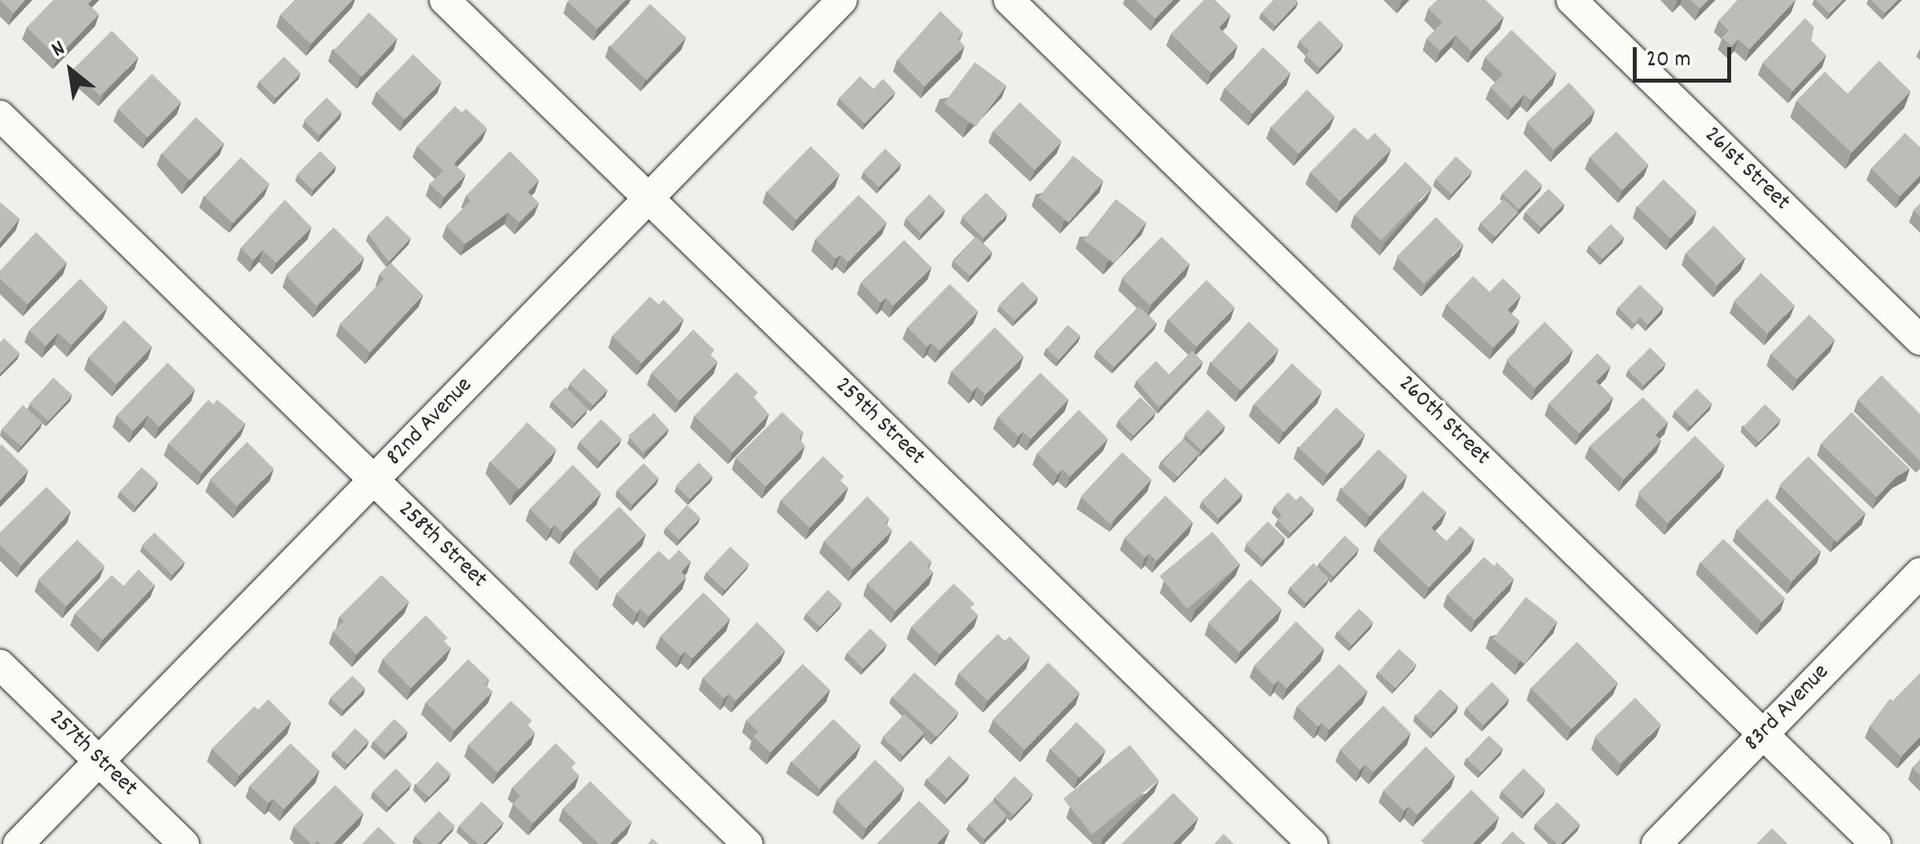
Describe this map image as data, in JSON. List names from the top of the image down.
{
  "streets": {
    "street": [
      "261st Street",
      "260th Street",
      "82nd Avenue",
      "259th Street",
      "258th Street",
      "83rd Avenue",
      "257th Street"
    ]
  },
  "crossings": [
    ["260th Street", "83rd Avenue"],
    ["82nd Avenue", "259th Street"],
    ["82nd Avenue", "258th Street"],
    ["82nd Avenue", "257th Street"]
  ],
  "scale_bar": "20 m",
  "north": "top left"
}
